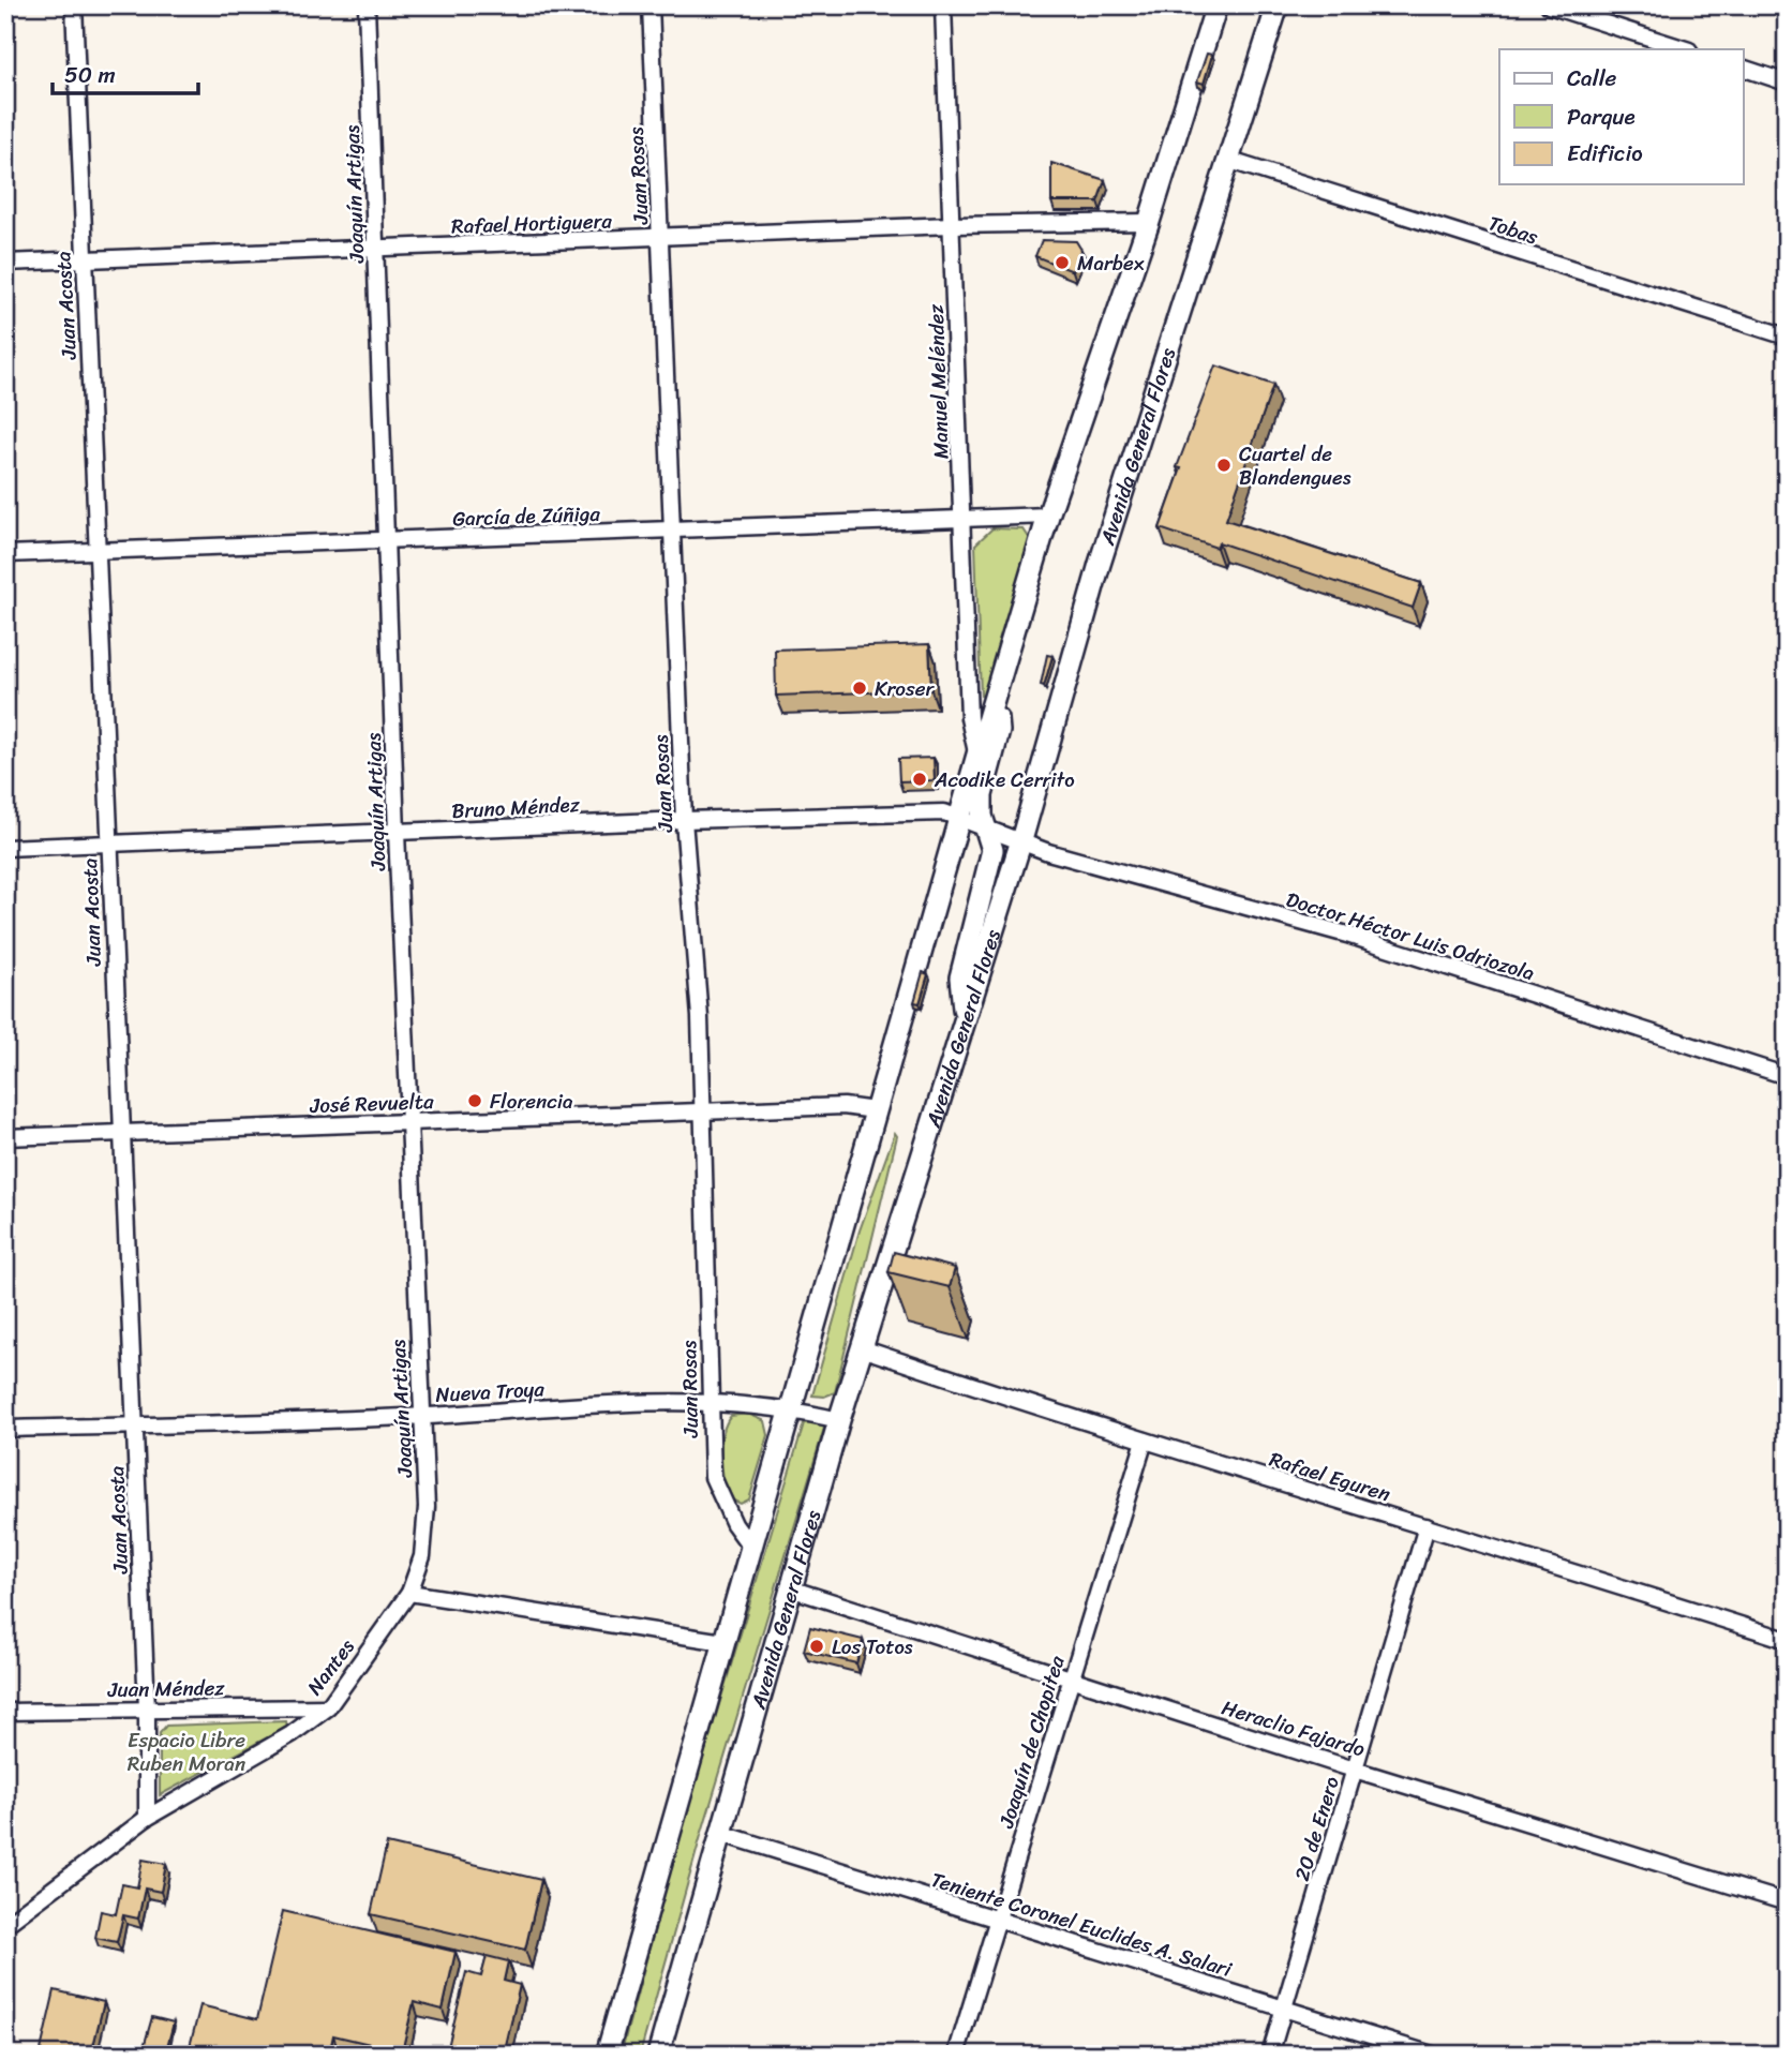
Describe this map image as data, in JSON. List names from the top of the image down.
{
  "streets": {
    "main road": ["Avenida General Flores"],
    "street": [
      "Juan Rosas",
      "Joaquín Artigas",
      "Rafael Hortiguera",
      "Tobas",
      "Juan Acosta",
      "Manuel Meléndez",
      "García de Zúñiga",
      "Bruno Méndez",
      "Doctor Héctor Luis Odriozola",
      "José Revuelta",
      "Nueva Troya",
      "Rafael Eguren",
      "Nantes",
      "Juan Méndez",
      "Heraclio Fajardo",
      "Joaquín de Chopitea",
      "20 de Enero",
      "Teniente Coronel Euclides A. Salari"
    ]
  },
  "crossings": [
    ["Juan Rosas", "Rafael Hortiguera"],
    ["Juan Rosas", "García de Zúñiga"],
    ["Juan Rosas", "Bruno Méndez"],
    ["Juan Rosas", "José Revuelta"],
    ["Juan Rosas", "Nueva Troya"],
    ["Joaquín Artigas", "Rafael Hortiguera"],
    ["Joaquín Artigas", "García de Zúñiga"],
    ["Joaquín Artigas", "Bruno Méndez"],
    ["Joaquín Artigas", "José Revuelta"],
    ["Joaquín Artigas", "Nueva Troya"],
    ["Joaquín Artigas", "Nantes"],
    ["Rafael Hortiguera", "Juan Acosta"],
    ["Rafael Hortiguera", "Manuel Meléndez"],
    ["Tobas", "Avenida General Flores"],
    ["Juan Acosta", "García de Zúñiga"],
    ["Juan Acosta", "Bruno Méndez"],
    ["Juan Acosta", "José Revuelta"],
    ["Juan Acosta", "Nueva Troya"],
    ["Juan Acosta", "Nantes"],
    ["Juan Acosta", "Juan Méndez"],
    ["Manuel Meléndez", "García de Zúñiga"],
    ["Avenida General Flores", "Bruno Méndez"],
    ["Avenida General Flores", "Doctor Héctor Luis Odriozola"],
    ["Avenida General Flores", "Nueva Troya"],
    ["Avenida General Flores", "Rafael Eguren"],
    ["Avenida General Flores", "Heraclio Fajardo"],
    ["Avenida General Flores", "Teniente Coronel Euclides A. Salari"],
    ["Bruno Méndez", "Doctor Héctor Luis Odriozola"],
    ["Rafael Eguren", "Joaquín de Chopitea"],
    ["Rafael Eguren", "20 de Enero"],
    ["Nantes", "Juan Méndez"],
    ["Heraclio Fajardo", "Joaquín de Chopitea"],
    ["Heraclio Fajardo", "20 de Enero"],
    ["Joaquín de Chopitea", "Teniente Coronel Euclides A. Salari"],
    ["20 de Enero", "Teniente Coronel Euclides A. Salari"]
  ],
  "parks": ["Espacio Libre Ruben Moran"],
  "places": [
    "Marbex",
    "Cuartel de Blandengues",
    "Kroser",
    "Acodike Cerrito",
    "Florencia",
    "Los Totos"
  ],
  "legend": ["Calle", "Parque", "Edificio"],
  "scale_bar": "50 m"
}
